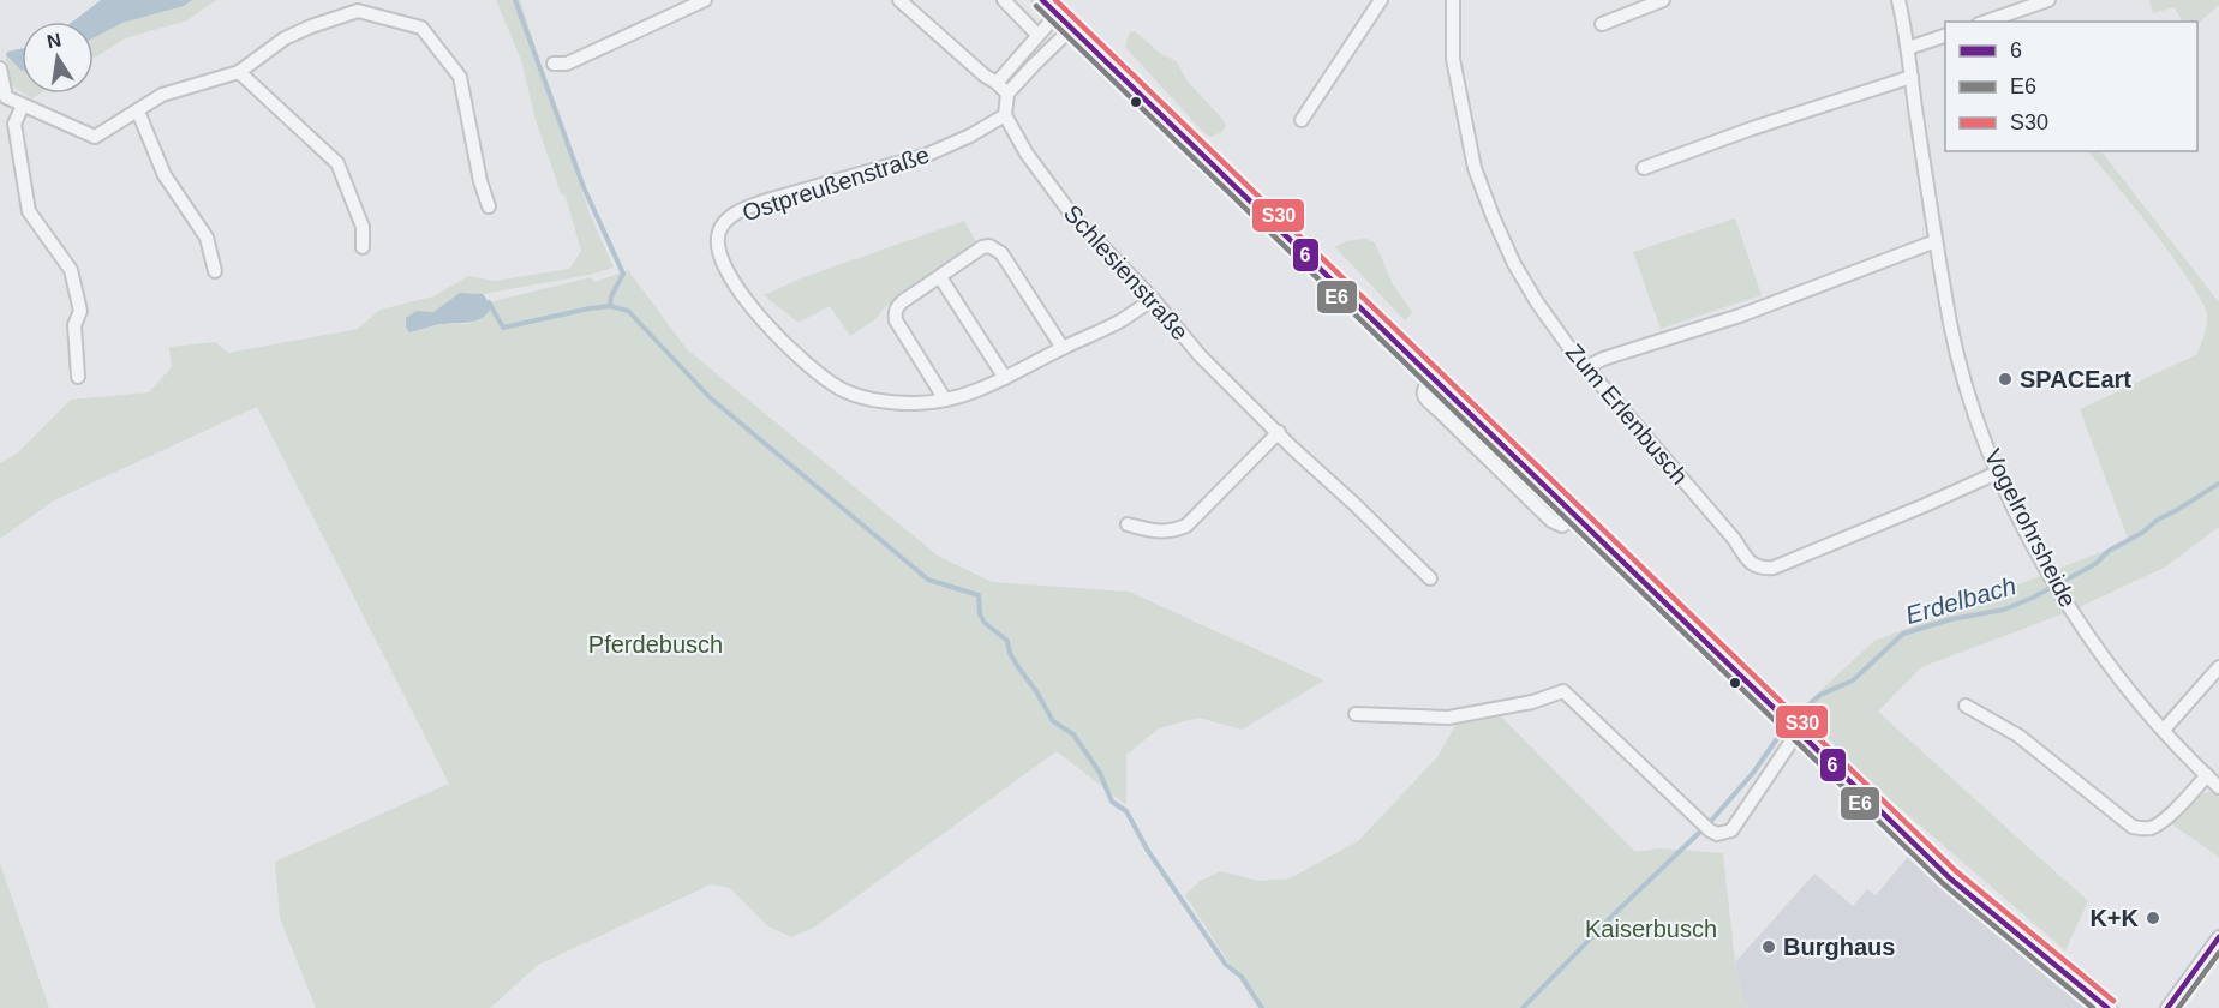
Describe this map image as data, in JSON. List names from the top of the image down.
{
  "streets": {
    "street": [
      "Ostpreußenstraße",
      "Schlesienstraße",
      "Zum Erlenbusch",
      "Vogelrohrsheide"
    ]
  },
  "crossings": [
    ["Ostpreußenstraße", "Schlesienstraße"],
    ["Zum Erlenbusch", "Vogelrohrsheide"]
  ],
  "water": ["Erdelbach"],
  "parks": ["Pferdebusch", "Kaiserbusch"],
  "places": ["SPACEart", "K+K", "Burghaus"],
  "lines": ["transit line 6", "transit line S30", "transit line E6"],
  "legend": ["6", "E6", "S30"],
  "north": "top"
}
